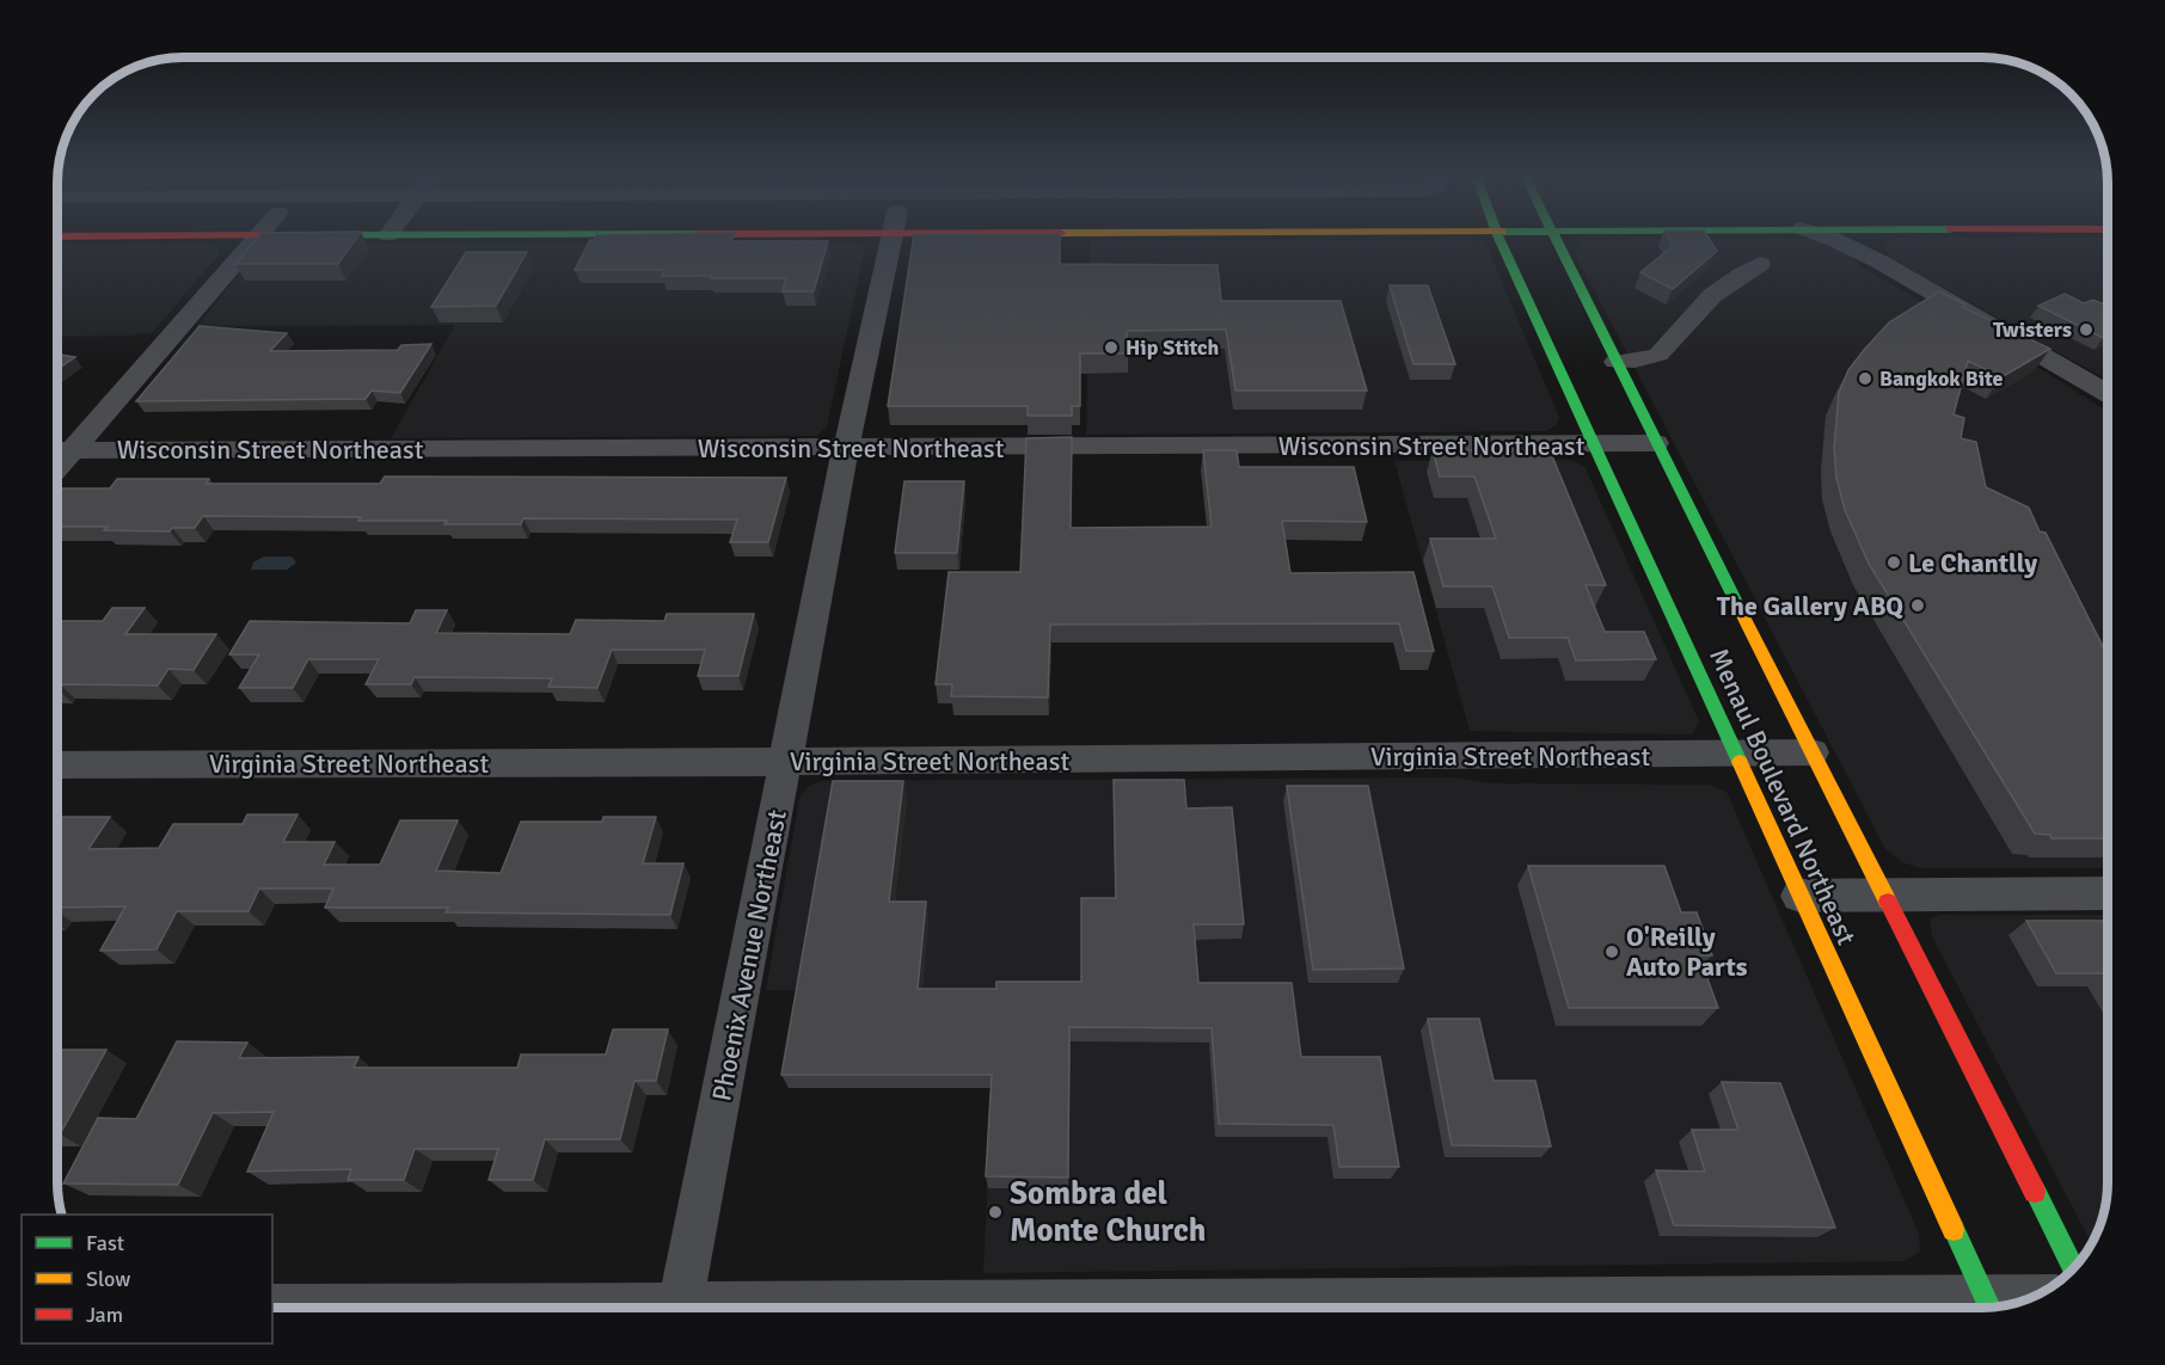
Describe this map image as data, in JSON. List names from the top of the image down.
{
  "streets": {
    "main road": ["Menaul Boulevard Northeast"],
    "street": ["Wisconsin Street Northeast", "Virginia Street Northeast", "Phoenix Avenue Northeast"]
  },
  "crossings": [
    ["Wisconsin Street Northeast", "Menaul Boulevard Northeast"],
    ["Wisconsin Street Northeast", "Phoenix Avenue Northeast"],
    ["Virginia Street Northeast", "Menaul Boulevard Northeast"],
    ["Virginia Street Northeast", "Phoenix Avenue Northeast"]
  ],
  "places": [
    "Twisters",
    "Hip Stitch",
    "Bangkok Bite",
    "Le Chantlly",
    "The Gallery ABQ",
    "O'Reilly Auto Parts",
    "Sombra del Monte Church"
  ],
  "legend": ["Fast", "Slow", "Jam"]
}
